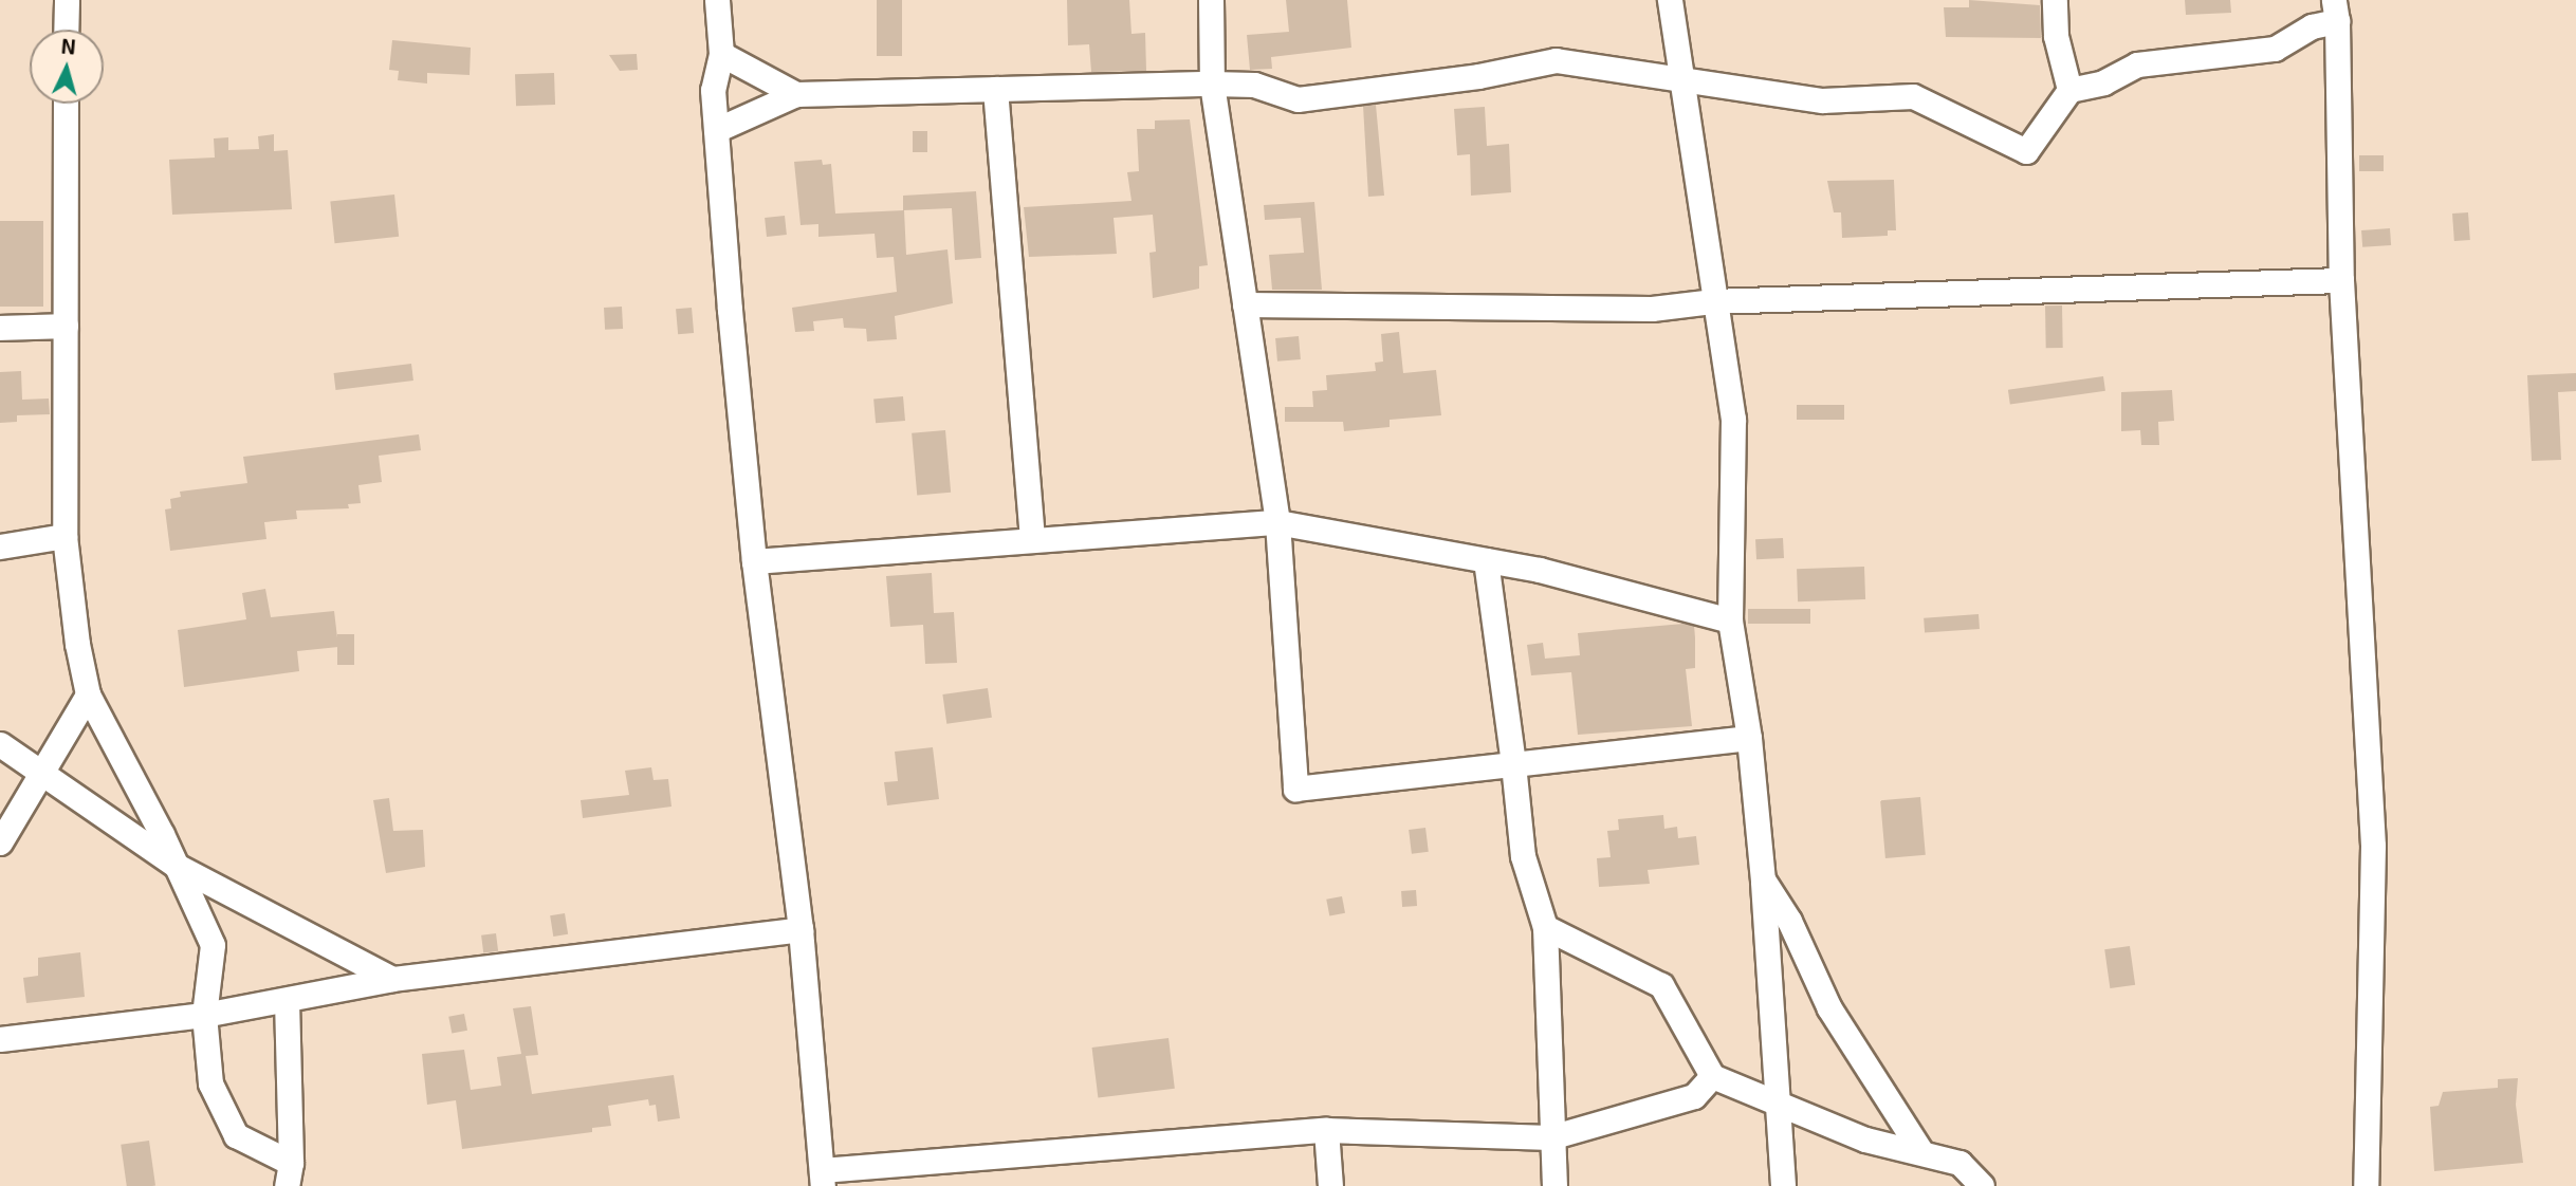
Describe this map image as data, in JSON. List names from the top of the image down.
{
  "north": "top"
}
